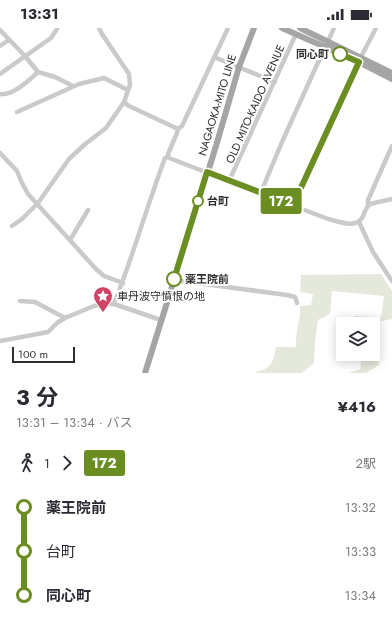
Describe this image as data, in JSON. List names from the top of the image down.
{
  "streets": {
    "main road": ["NAGAOKA-MITO LINE"],
    "street": ["OLD MITO-KAIDO AVENUE"]
  },
  "places": {
    "other": ["同心町", "台町", "薬王院前"],
    "place": ["車丹波守憤恨の地"]
  },
  "lines": ["bus line 172"],
  "scale_bar": "100 m",
  "page": {
    "status": "13:31",
    "on_map": "172",
    "scale": "100 m",
    "heading": ["3 分", "13:31 – 13:34 · バス", "¥416"],
    "legs": ["1", "172", "2駅"],
    "list": [
      {
        "name": "薬王院前",
        "value": "13:32"
      },
      {
        "name": "台町",
        "value": "13:33"
      },
      {
        "name": "同心町",
        "value": "13:34"
      }
    ]
  }
}
